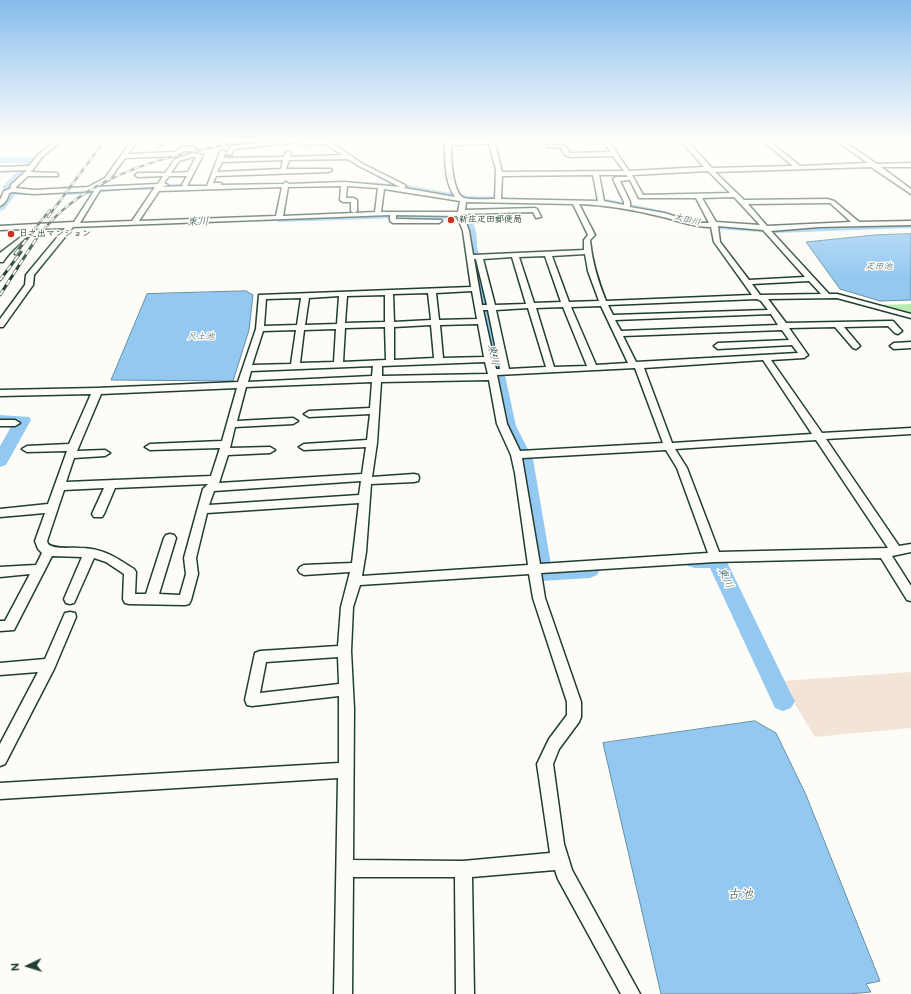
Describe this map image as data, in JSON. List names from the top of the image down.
{
  "water": [
    "太田川",
    "東川",
    "疋田池",
    "尺土池",
    "古池"
  ],
  "places": ["新庄疋田郵便局", "日之出マンション"],
  "north": "left"
}
